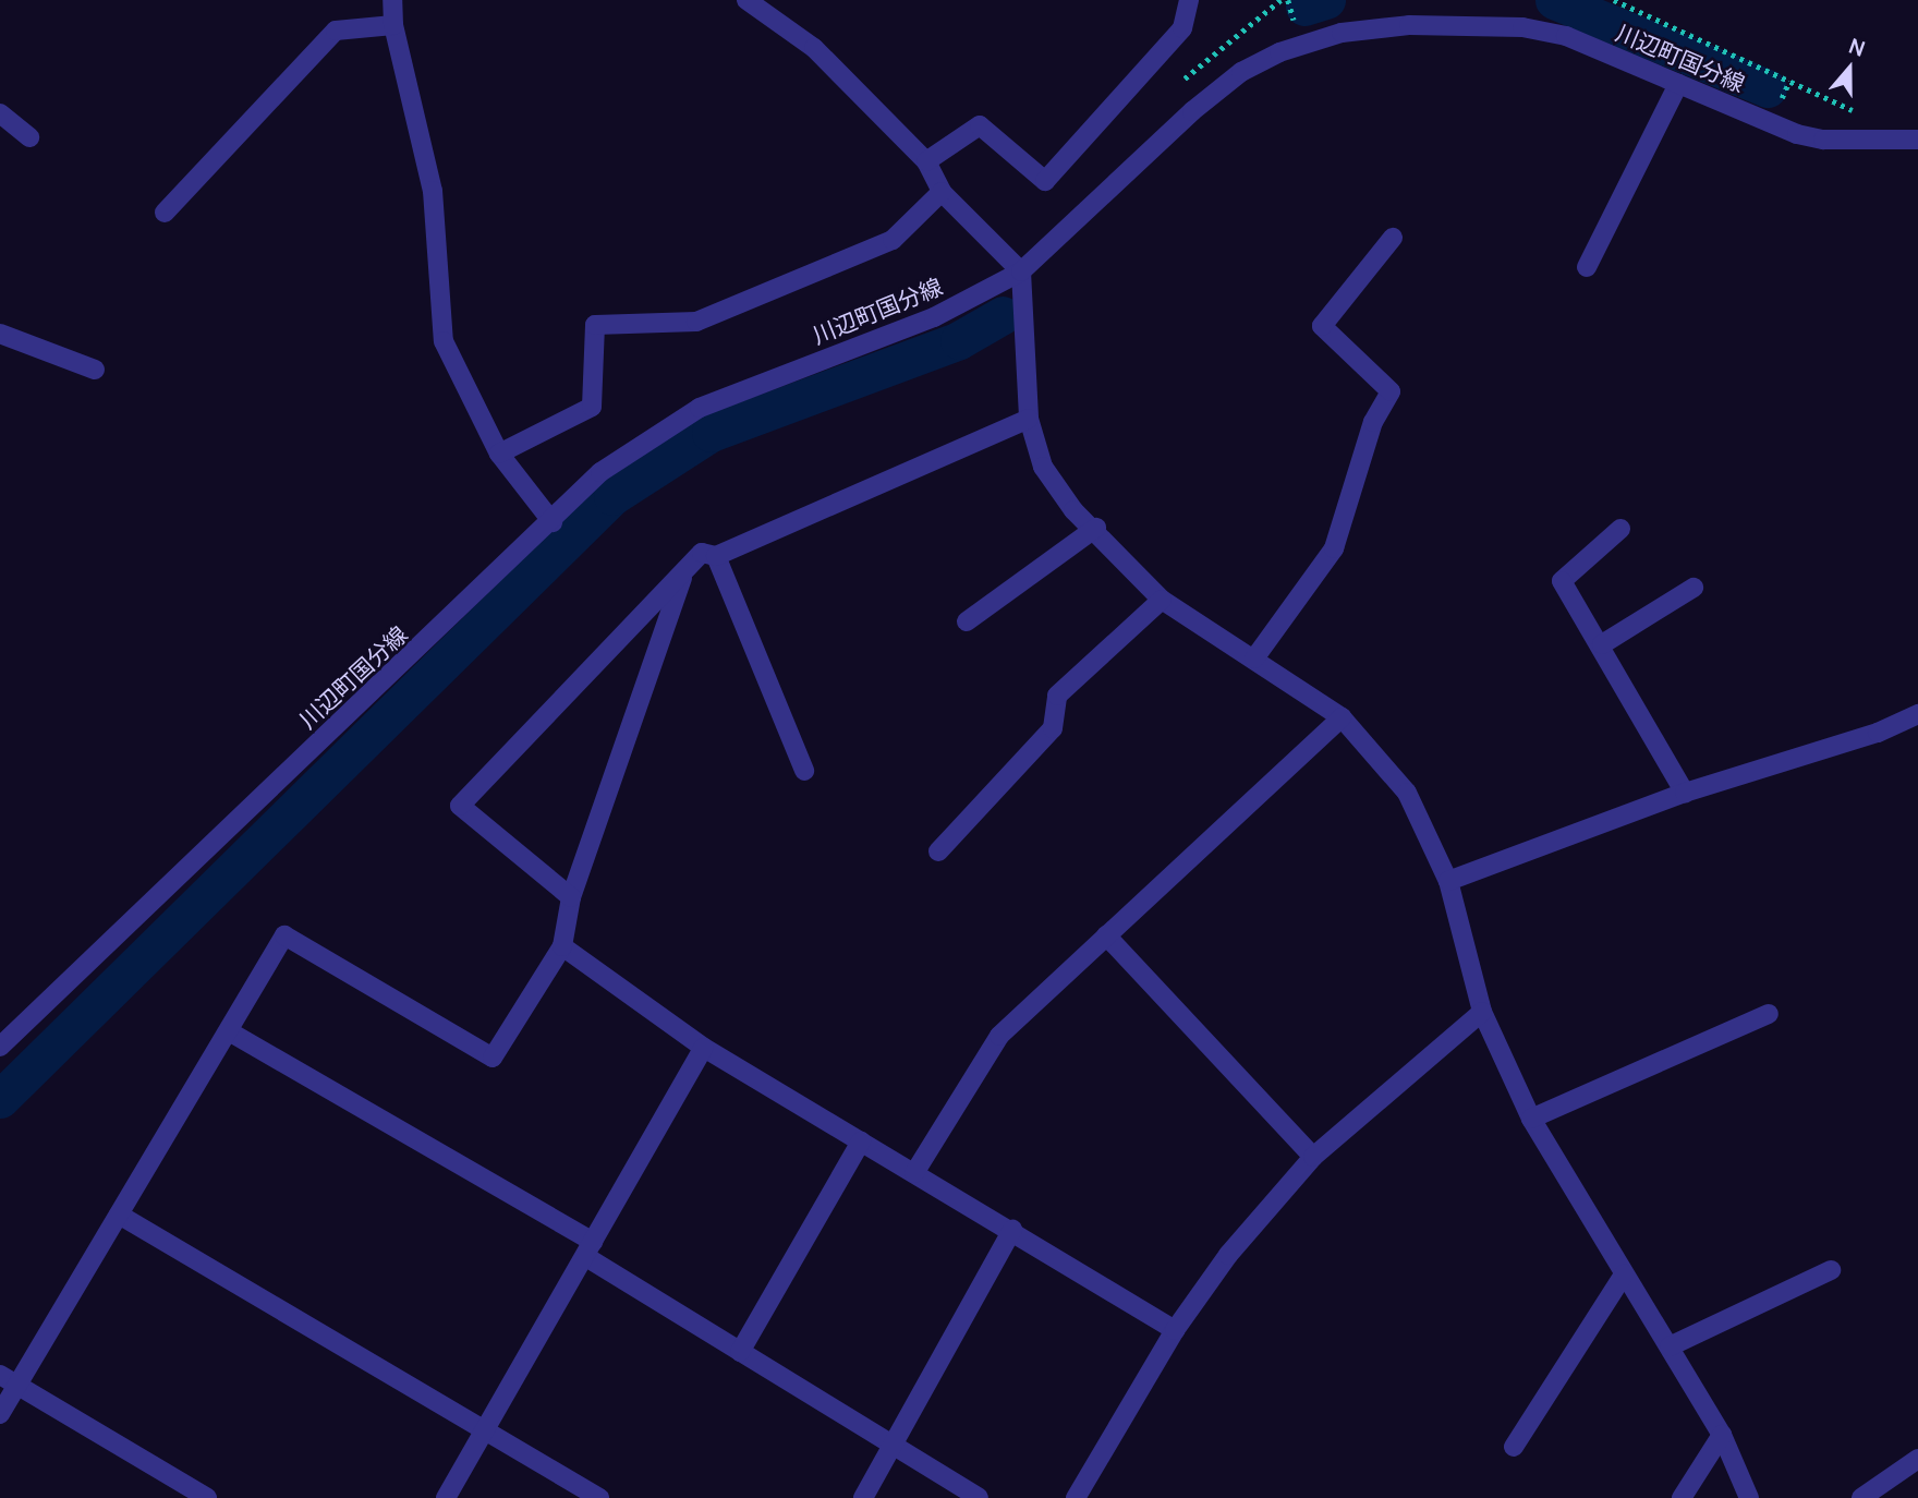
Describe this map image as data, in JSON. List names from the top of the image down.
{
  "streets": {
    "street": ["川辺町国分線"]
  },
  "north": "top"
}
